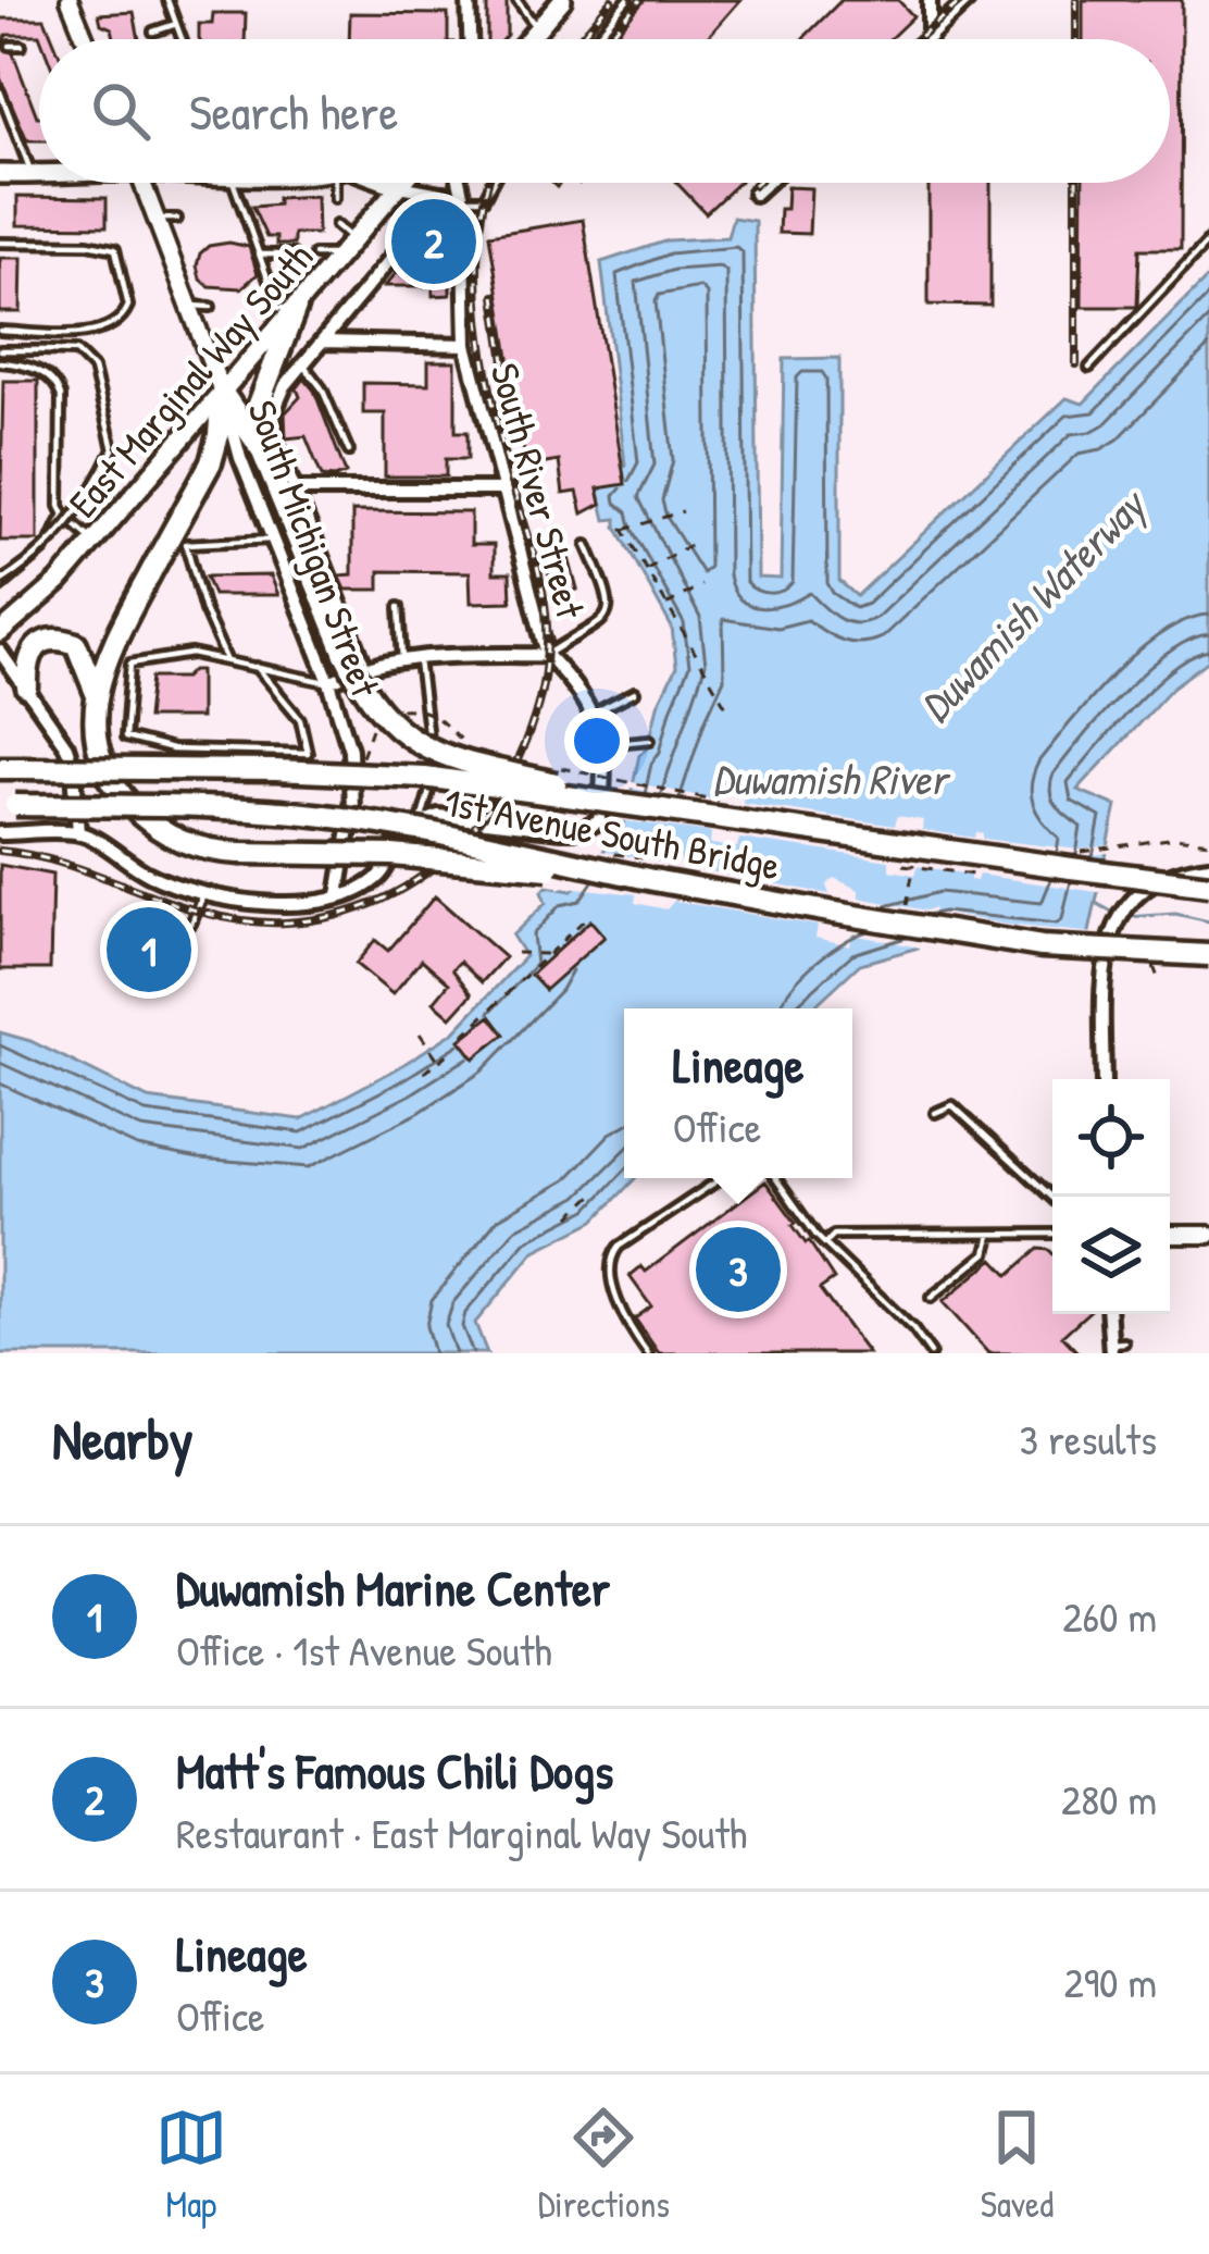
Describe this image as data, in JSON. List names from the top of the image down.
{
  "streets": {
    "highway": ["1st Avenue South Bridge"],
    "main road": ["East Marginal Way South", "South Michigan Street"],
    "street": ["South River Street"]
  },
  "crossings": [
    ["East Marginal Way South", "South Michigan Street"]
  ],
  "water": ["Duwamish Waterway", "Duwamish River"],
  "page": {
    "search": "Search here",
    "pins": ["2", "1", "3"],
    "popup": ["Lineage", "Office"],
    "heading": ["Nearby", "3 results"],
    "list": [
      {
        "mark": "1",
        "name": "Duwamish Marine Center",
        "note": "Office · 1st Avenue South",
        "value": "260 m"
      },
      {
        "mark": "2",
        "name": "Matt's Famous Chili Dogs",
        "note": "Restaurant · East Marginal Way South",
        "value": "280 m"
      },
      {
        "mark": "3",
        "name": "Lineage",
        "note": "Office",
        "value": "290 m"
      }
    ],
    "nav": ["Map", "Directions", "Saved"]
  }
}
